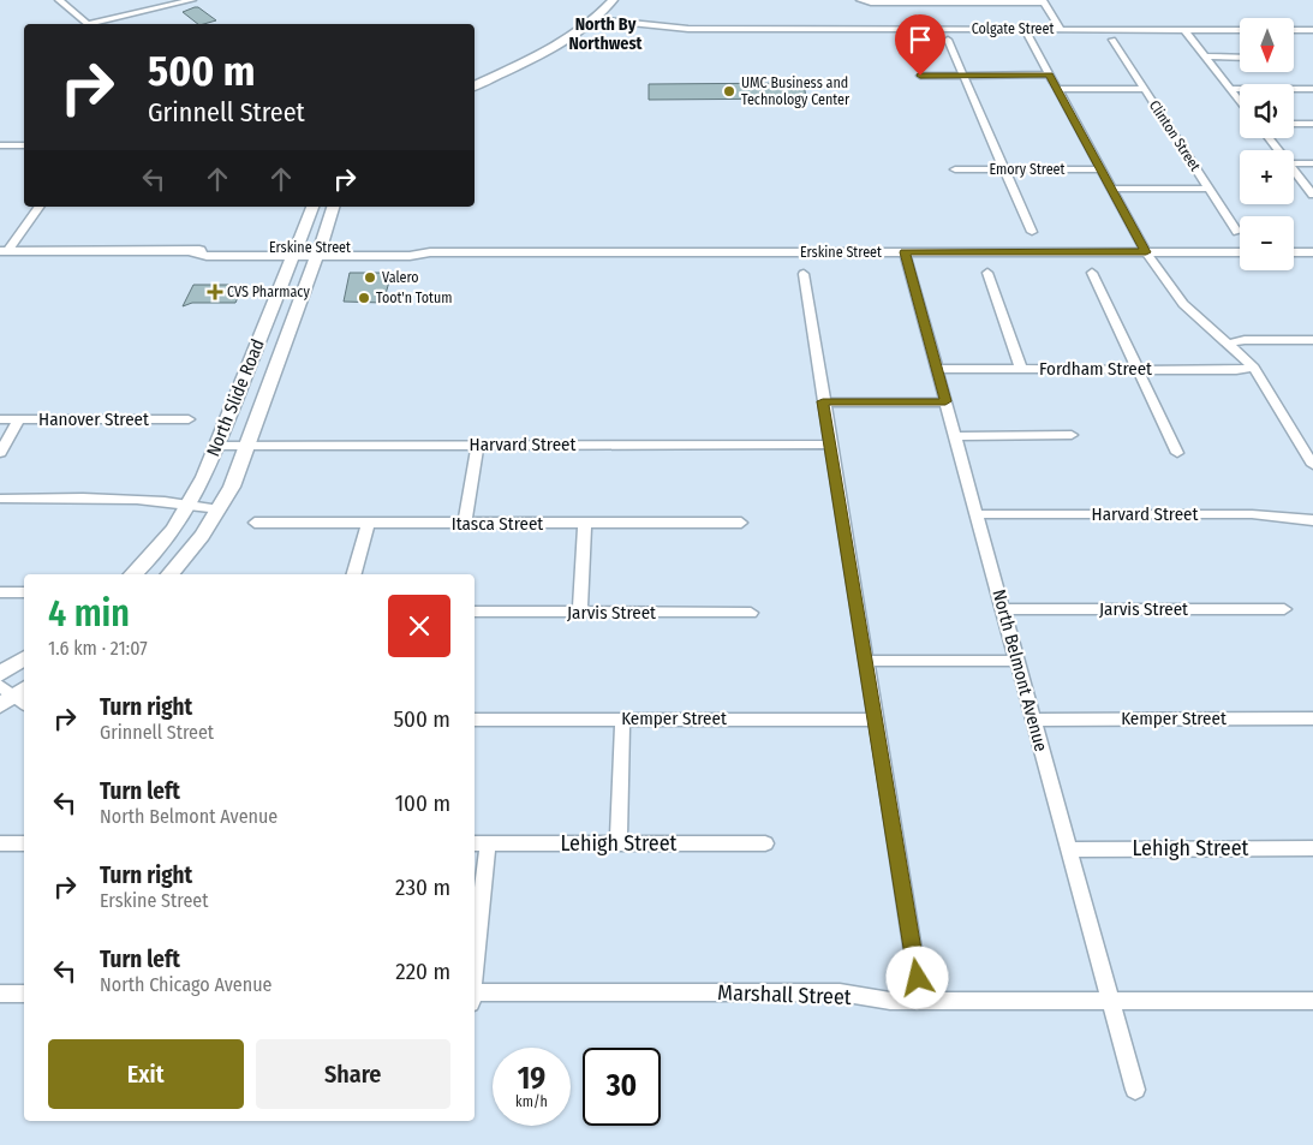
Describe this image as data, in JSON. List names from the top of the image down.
{
  "streets": {
    "main road": ["Erskine Street", "North Slide Road"],
    "street": [
      "Colgate Street",
      "Clinton Street",
      "Emory Street",
      "Fordham Street",
      "Hanover Street",
      "Harvard Street",
      "Itasca Street",
      "Jarvis Street",
      "North Belmont Avenue",
      "Kemper Street",
      "Lehigh Street",
      "Marshall Street"
    ]
  },
  "crossings": [
    ["Erskine Street", "North Slide Road"],
    ["Erskine Street", "North Belmont Avenue"],
    ["Fordham Street", "North Belmont Avenue"],
    ["North Slide Road", "Harvard Street"],
    ["Harvard Street", "North Belmont Avenue"],
    ["Jarvis Street", "North Belmont Avenue"],
    ["North Belmont Avenue", "Kemper Street"],
    ["North Belmont Avenue", "Lehigh Street"],
    ["North Belmont Avenue", "Marshall Street"]
  ],
  "districts": ["North By Northwest"],
  "places": {
    "other": ["UMC Business and Technology Center", "Valero", "Toot'n Totum"],
    "health": ["CVS Pharmacy"]
  },
  "north": "bottom",
  "page": {
    "map_buttons": ["+", "−"],
    "turn": ["500 m", "Grinnell Street"],
    "heading": ["4 min", "1.6 km · 21:07"],
    "list": [
      {
        "name": "Turn right",
        "note": "Grinnell Street",
        "value": "500 m"
      },
      {
        "name": "Turn left",
        "note": "North Belmont Avenue",
        "value": "100 m"
      },
      {
        "name": "Turn right",
        "note": "Erskine Street",
        "value": "230 m"
      },
      {
        "name": "Turn left",
        "note": "North Chicago Avenue",
        "value": "220 m"
      }
    ],
    "buttons": ["Exit", "Share"],
    "speed": "19 km/h",
    "limit": "30"
  }
}
